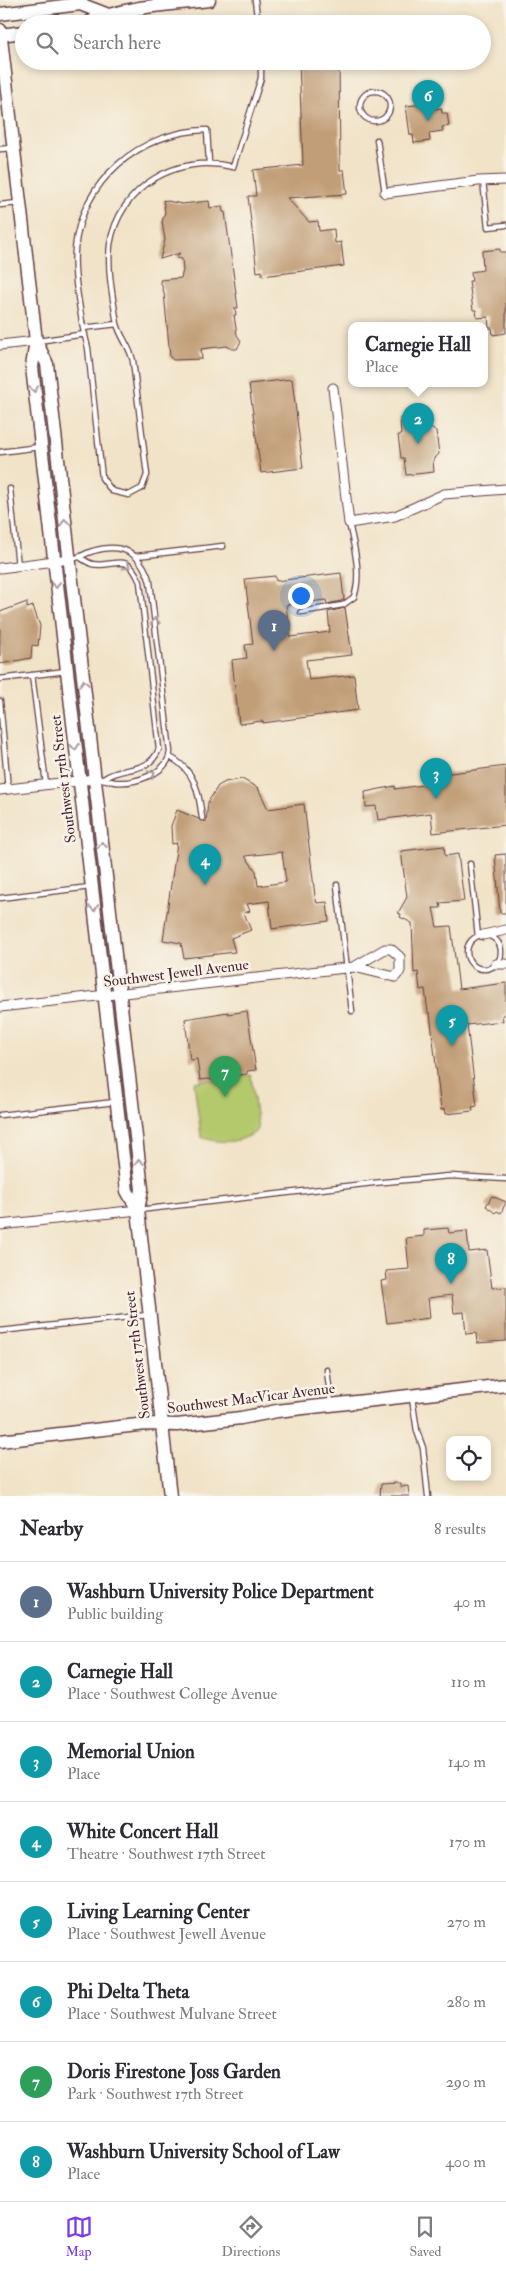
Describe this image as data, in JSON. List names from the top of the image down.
{
  "streets": {
    "main road": ["Southwest 17th Street", "Southwest MacVicar Avenue"],
    "street": ["Southwest Jewell Avenue"]
  },
  "crossings": [
    ["Southwest 17th Street", "Southwest Jewell Avenue"],
    ["Southwest 17th Street", "Southwest MacVicar Avenue"]
  ],
  "page": {
    "search": "Search here",
    "pins": [
      "6",
      "2",
      "1",
      "3",
      "4",
      "5",
      "7",
      "8"
    ],
    "popup": ["Carnegie Hall", "Place"],
    "heading": ["Nearby", "8 results"],
    "list": [
      {
        "mark": "1",
        "name": "Washburn University Police Department",
        "note": "Public building",
        "value": "40 m"
      },
      {
        "mark": "2",
        "name": "Carnegie Hall",
        "note": "Place · Southwest College Avenue",
        "value": "110 m"
      },
      {
        "mark": "3",
        "name": "Memorial Union",
        "note": "Place",
        "value": "140 m"
      },
      {
        "mark": "4",
        "name": "White Concert Hall",
        "note": "Theatre · Southwest 17th Street",
        "value": "170 m"
      },
      {
        "mark": "5",
        "name": "Living Learning Center",
        "note": "Place · Southwest Jewell Avenue",
        "value": "270 m"
      },
      {
        "mark": "6",
        "name": "Phi Delta Theta",
        "note": "Place · Southwest Mulvane Street",
        "value": "280 m"
      },
      {
        "mark": "7",
        "name": "Doris Firestone Joss Garden",
        "note": "Park · Southwest 17th Street",
        "value": "290 m"
      },
      {
        "mark": "8",
        "name": "Washburn University School of Law",
        "note": "Place",
        "value": "400 m"
      }
    ],
    "nav": ["Map", "Directions", "Saved"]
  }
}
